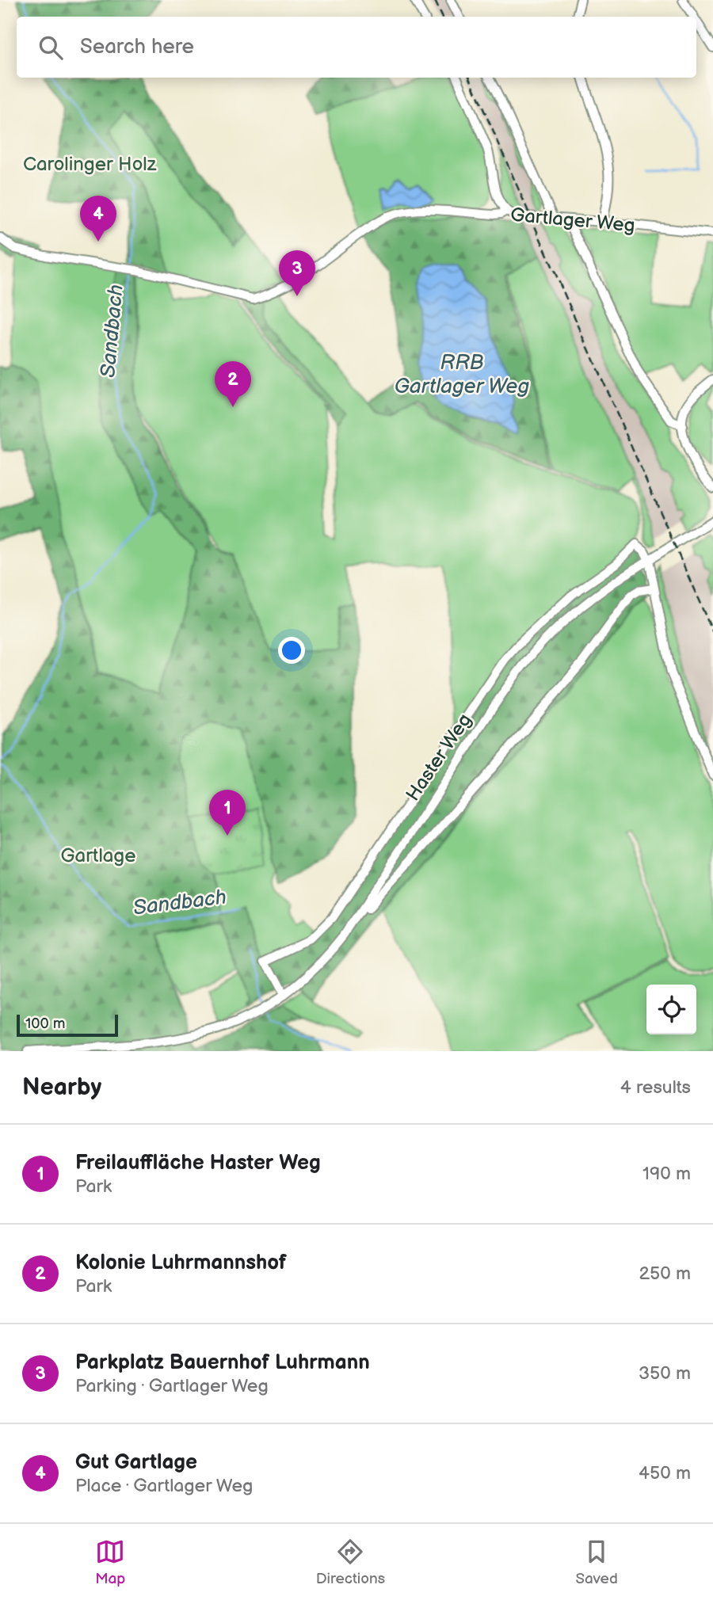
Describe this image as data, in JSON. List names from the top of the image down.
{
  "streets": {
    "street": ["Gartlager Weg", "Haster Weg"]
  },
  "water": ["Sandbach", "RRB Gartlager Weg"],
  "parks": ["Carolinger Holz", "Gartlage"],
  "scale_bar": "100 m",
  "page": {
    "search": "Search here",
    "pins": [
      "4",
      "3",
      "2",
      "1"
    ],
    "scale": "100 m",
    "heading": ["Nearby", "4 results"],
    "list": [
      {
        "mark": "1",
        "name": "Freilauffläche Haster Weg",
        "note": "Park",
        "value": "190 m"
      },
      {
        "mark": "2",
        "name": "Kolonie Luhrmannshof",
        "note": "Park",
        "value": "250 m"
      },
      {
        "mark": "3",
        "name": "Parkplatz Bauernhof Luhrmann",
        "note": "Parking · Gartlager Weg",
        "value": "350 m"
      },
      {
        "mark": "4",
        "name": "Gut Gartlage",
        "note": "Place · Gartlager Weg",
        "value": "450 m"
      }
    ],
    "nav": ["Map", "Directions", "Saved"]
  }
}
